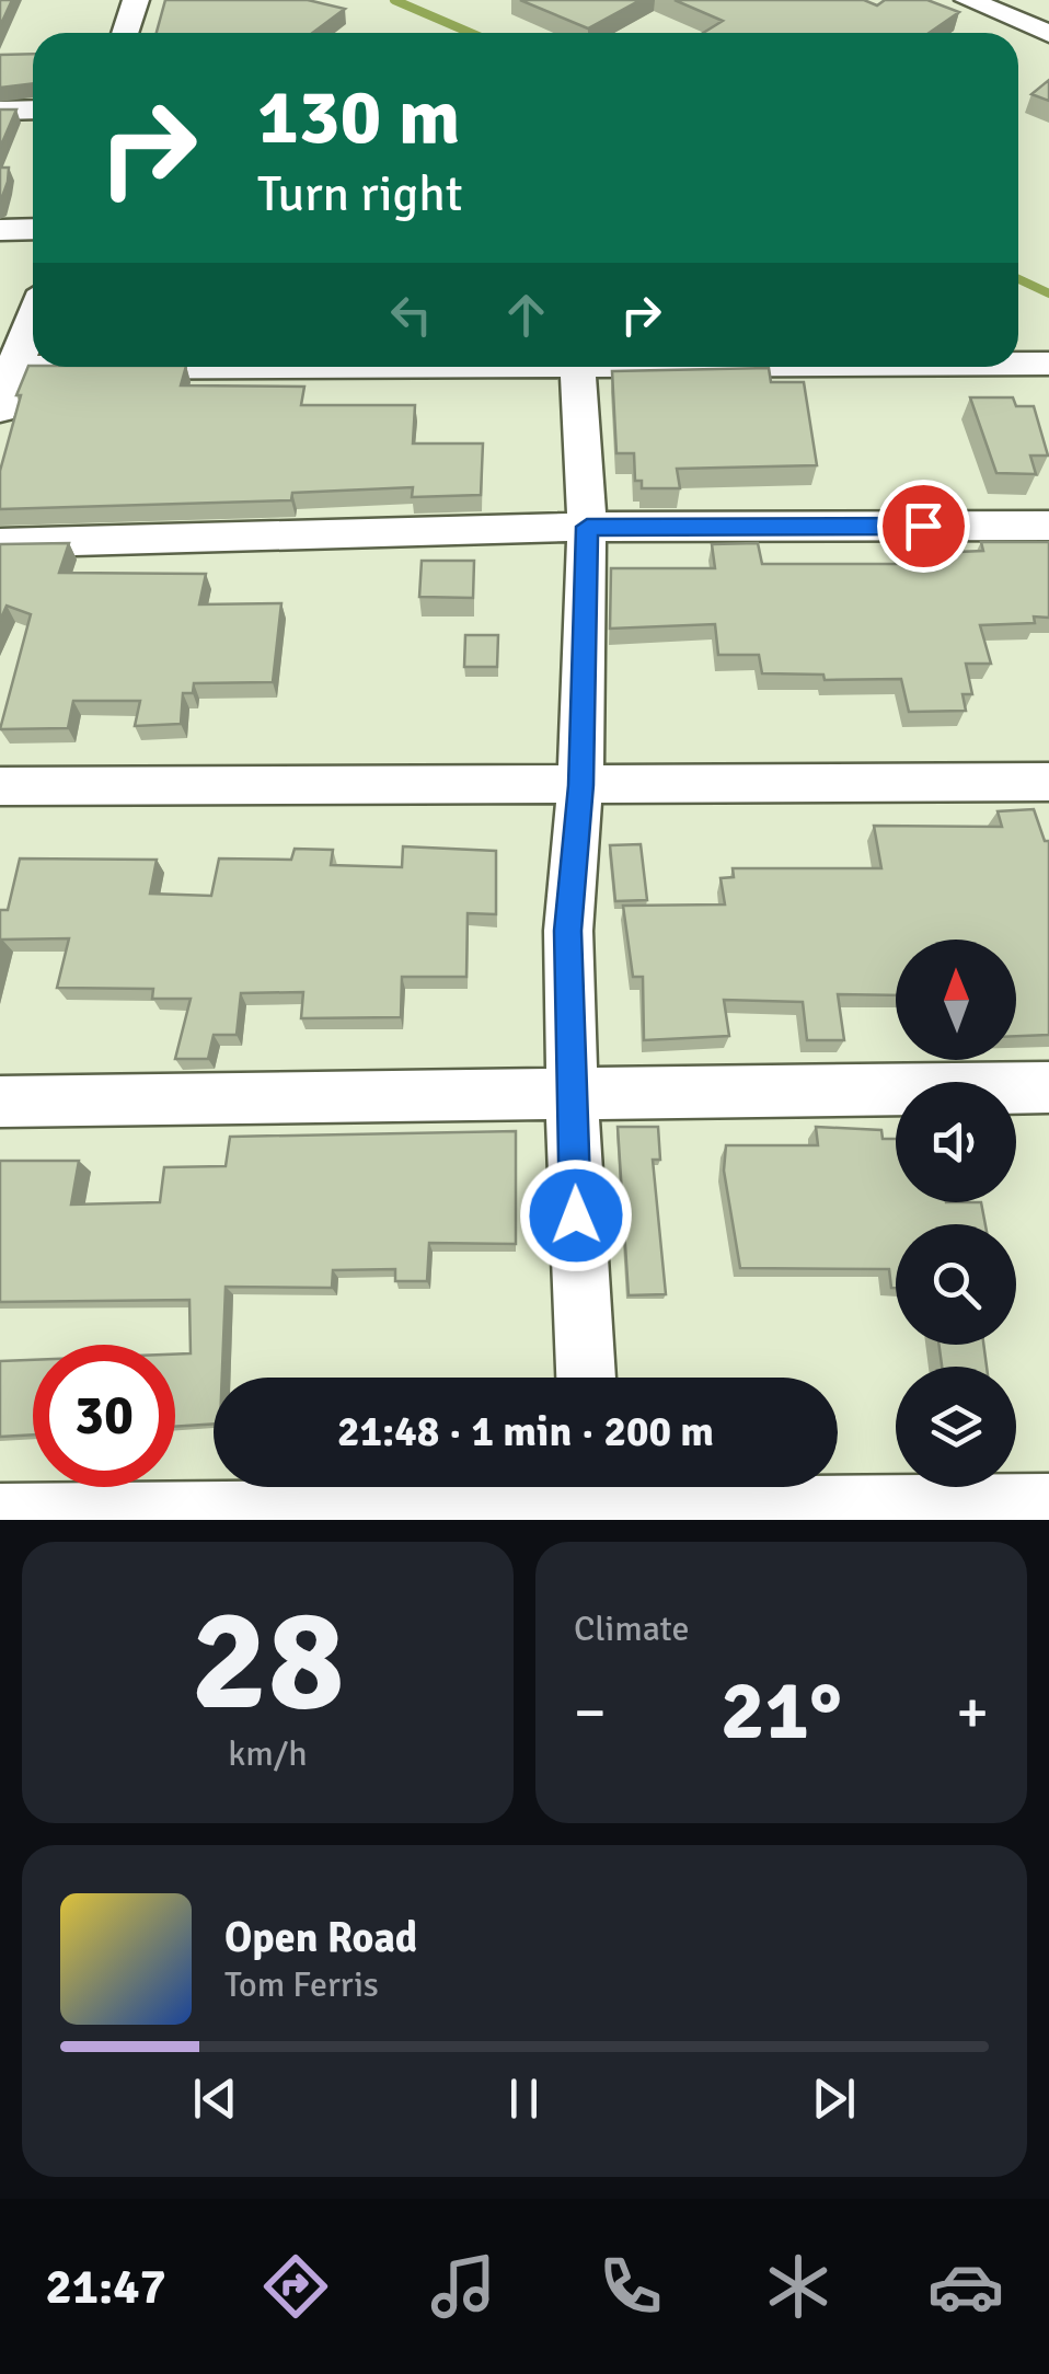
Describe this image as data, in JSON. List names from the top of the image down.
{
  "north": "top",
  "page": {
    "turn": ["130 m", "Turn right"],
    "limit": "30",
    "trip": "21:48 · 1 min · 200 m",
    "tile": [
      ["28", "km/h"],
      "Climate"
    ],
    "heat": ["−", "21°", "+"],
    "song": ["Open Road", "Tom Ferris"],
    "tabs": "21:47"
  }
}
